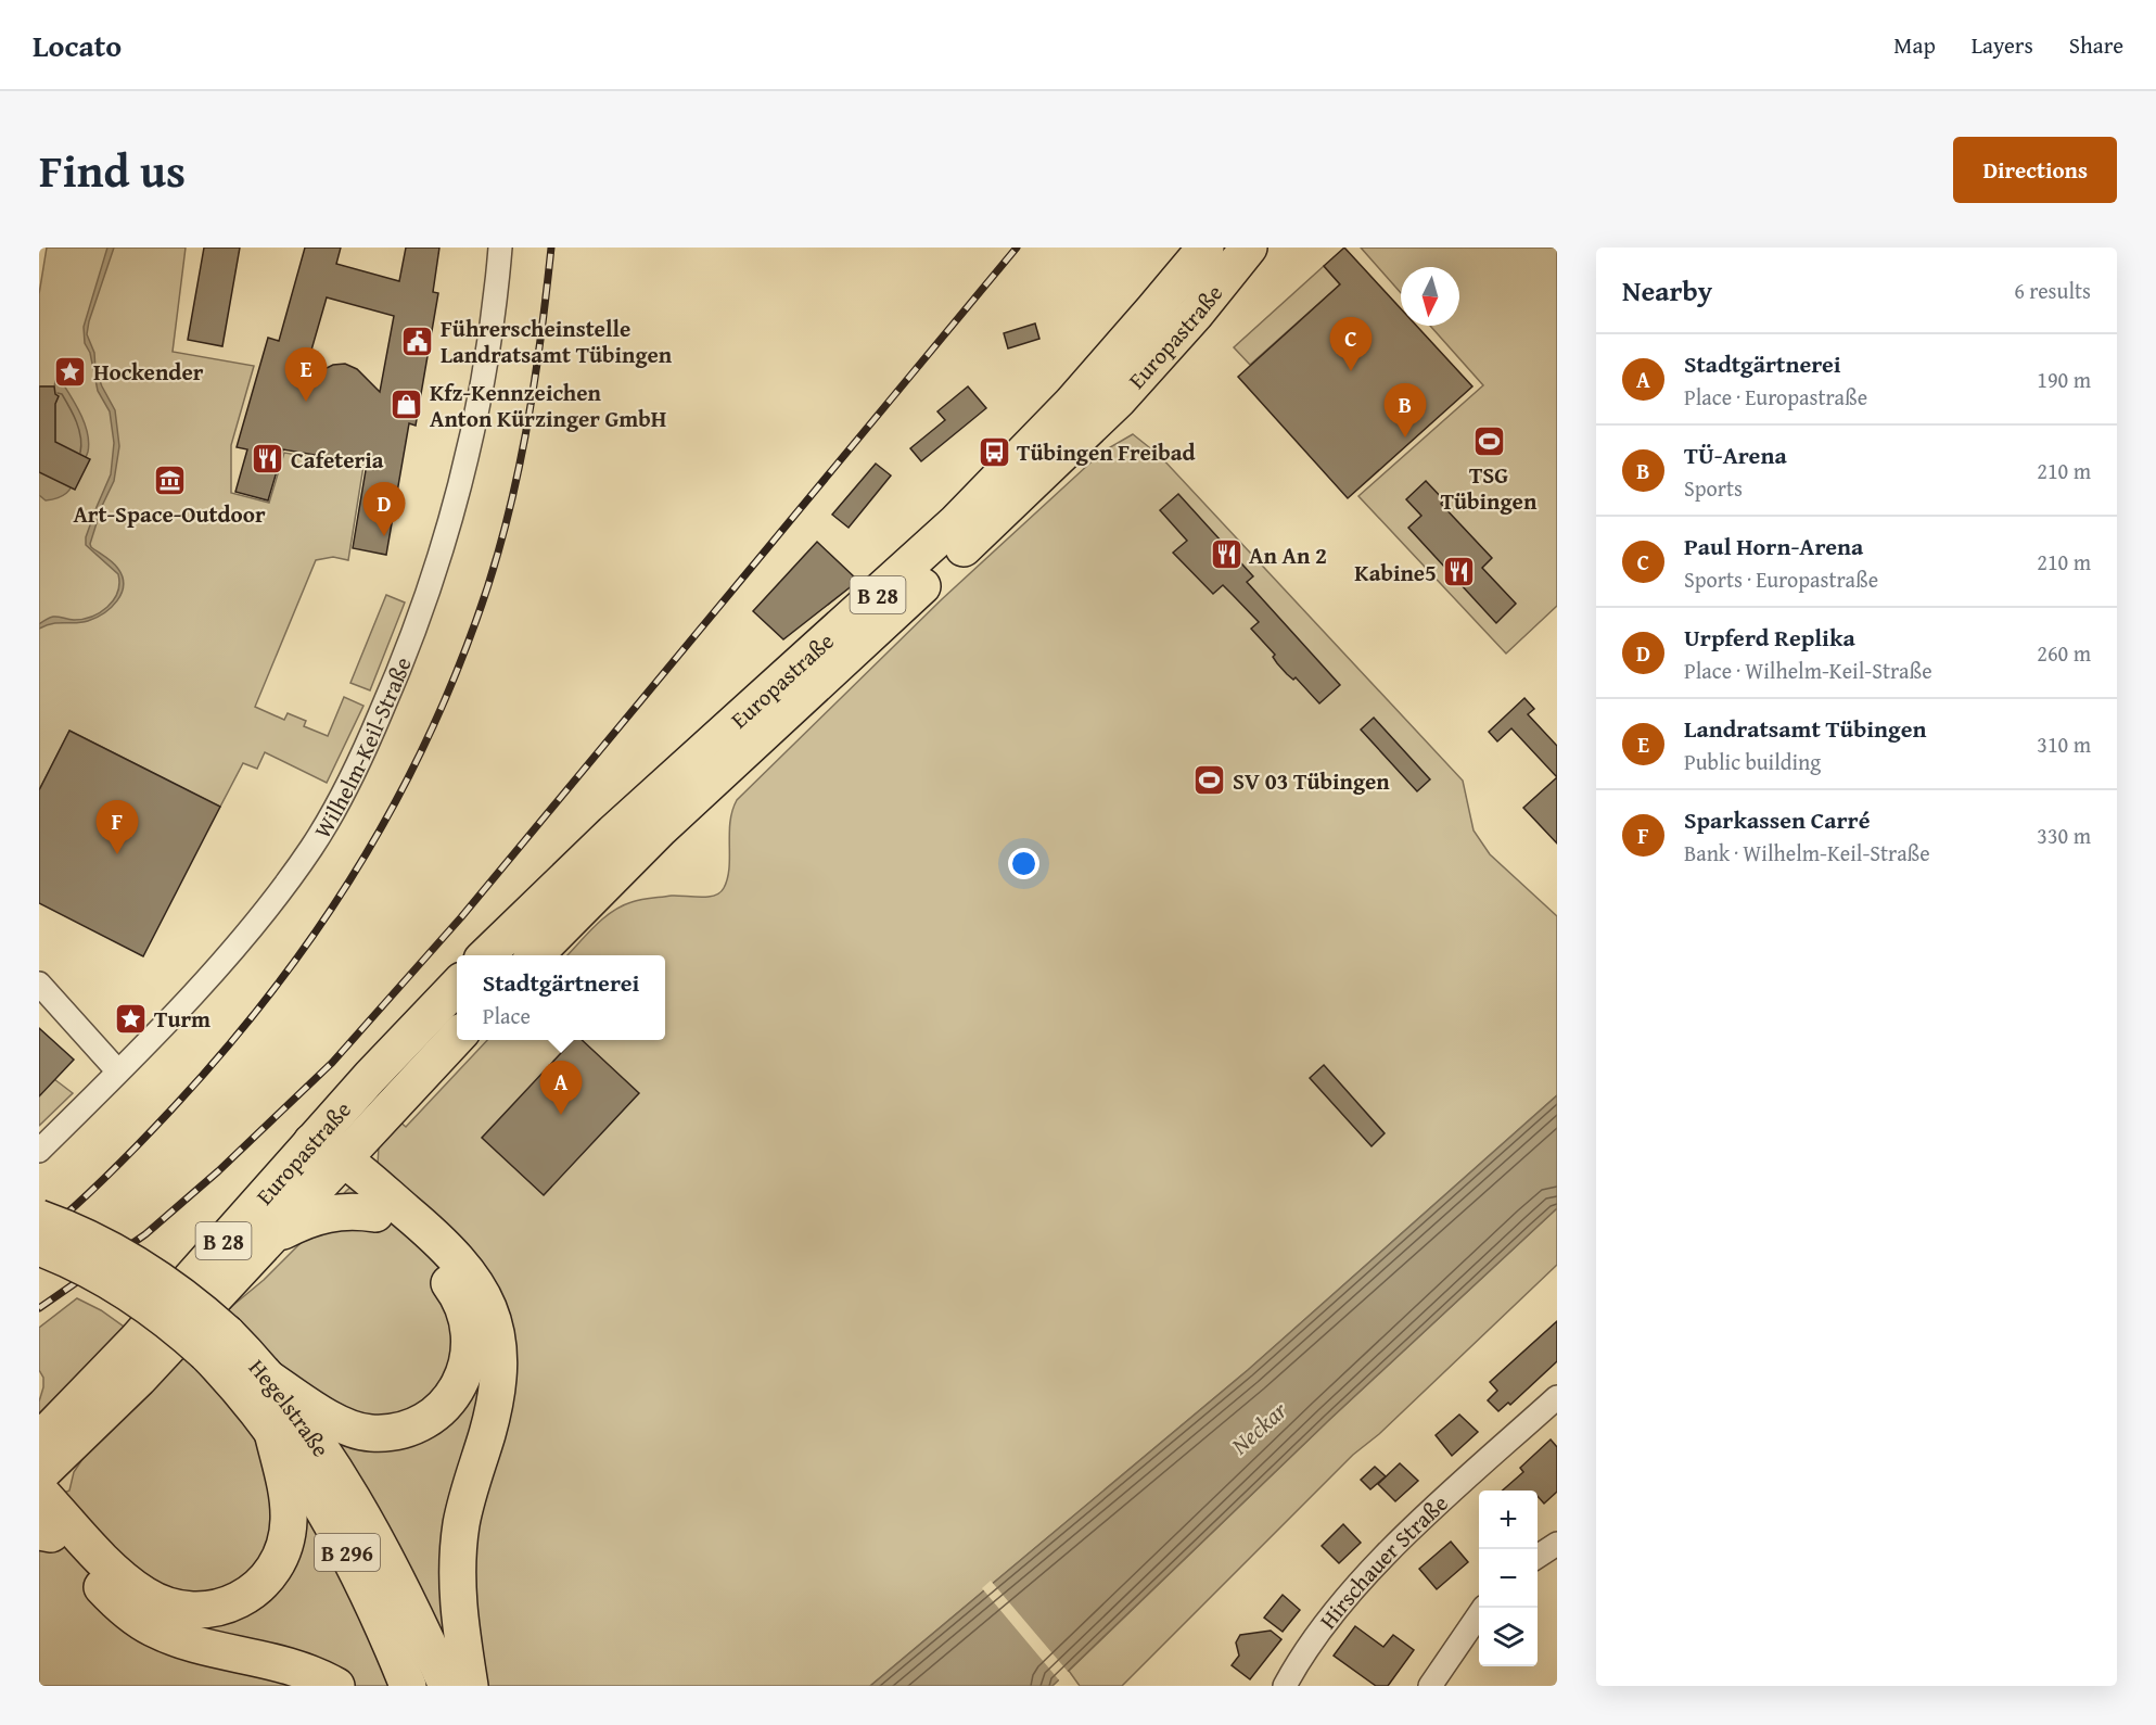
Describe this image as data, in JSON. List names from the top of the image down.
{
  "streets": {
    "main road": [
      "Europastraße",
      "B 28",
      "Hegelstraße",
      "B 296"
    ],
    "street": ["Wilhelm-Keil-Straße", "Hirschauer Straße"]
  },
  "water": ["Neckar"],
  "places": {
    "public building": ["Führerscheinstelle Landratsamt Tübingen"],
    "place": ["Hockender", "Turm"],
    "shop": ["Kfz-Kennzeichen Anton Kürzinger GmbH"],
    "sports": ["TSG Tübingen", "SV 03 Tübingen"],
    "bus stop": ["Tübingen Freibad"],
    "restaurant": ["Cafeteria", "An An 2", "Kabine5"],
    "museum": ["Art-Space-Outdoor"]
  },
  "north": "bottom",
  "page": {
    "header": "Locato",
    "nav": ["Map", "Layers", "Share"],
    "title": "Find us",
    "buttons": "Directions",
    "heading": ["Nearby", "6 results"],
    "pins": [
      "C",
      "E",
      "B",
      "D",
      "F",
      "A"
    ],
    "list": [
      {
        "mark": "A",
        "name": "Stadtgärtnerei",
        "note": "Place · Europastraße",
        "value": "190 m"
      },
      {
        "mark": "B",
        "name": "TÜ-Arena",
        "note": "Sports",
        "value": "210 m"
      },
      {
        "mark": "C",
        "name": "Paul Horn-Arena",
        "note": "Sports · Europastraße",
        "value": "210 m"
      },
      {
        "mark": "D",
        "name": "Urpferd Replika",
        "note": "Place · Wilhelm-Keil-Straße",
        "value": "260 m"
      },
      {
        "mark": "E",
        "name": "Landratsamt Tübingen",
        "note": "Public building",
        "value": "310 m"
      },
      {
        "mark": "F",
        "name": "Sparkassen Carré",
        "note": "Bank · Wilhelm-Keil-Straße",
        "value": "330 m"
      }
    ],
    "popup": ["Stadtgärtnerei", "Place"],
    "map_buttons": ["+", "−"]
  }
}
